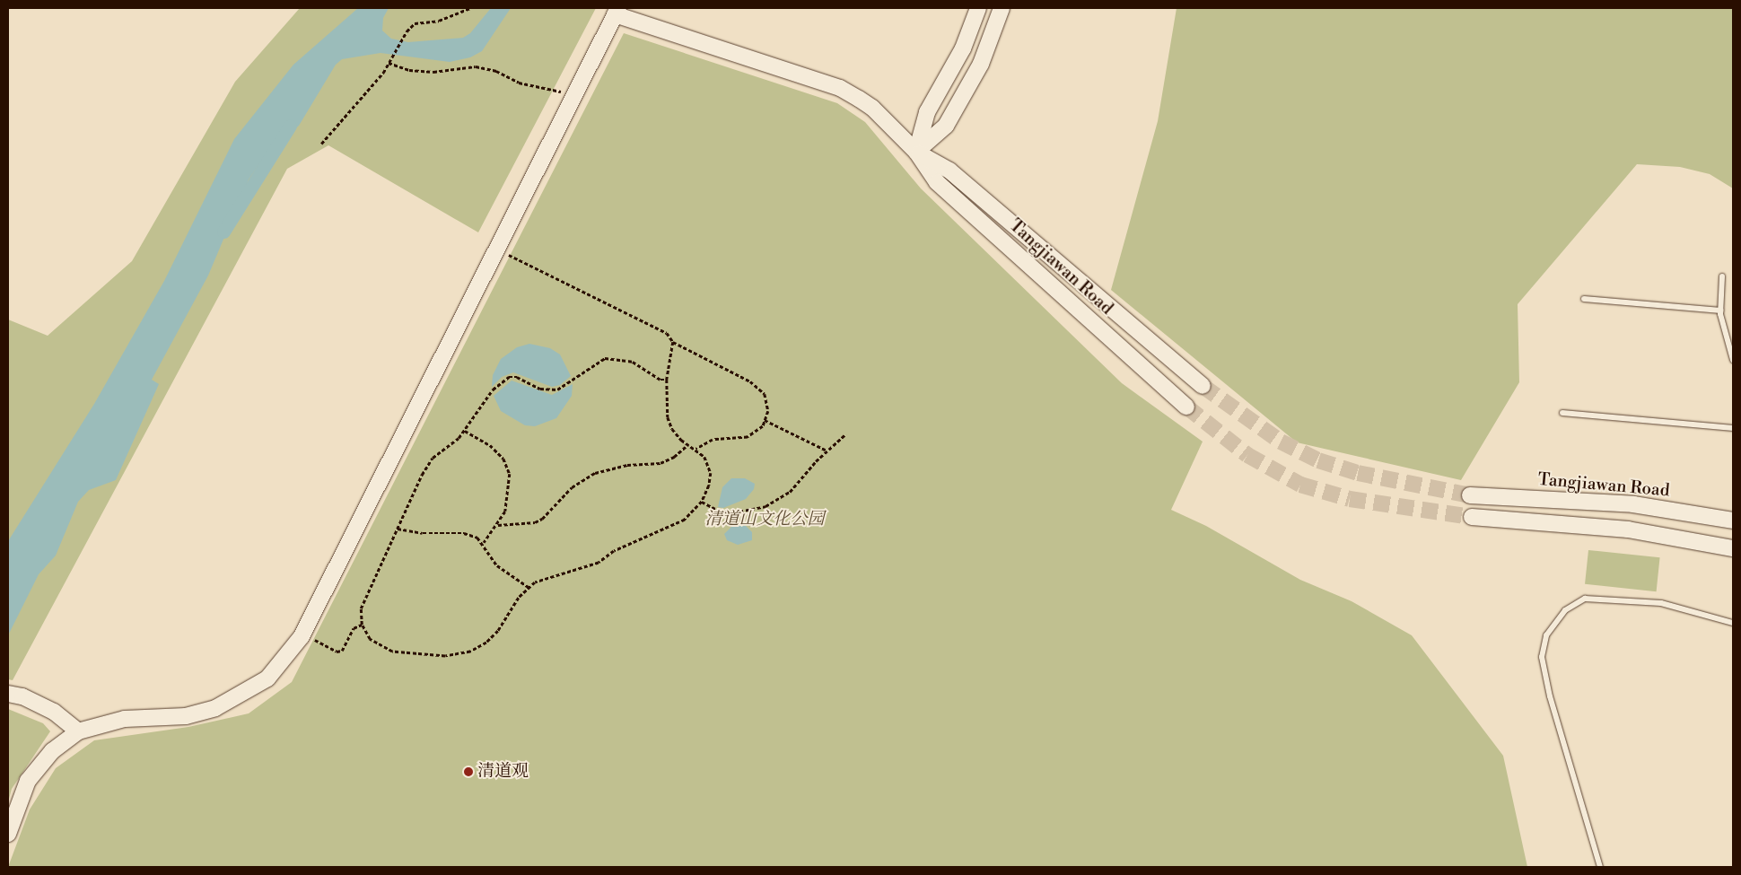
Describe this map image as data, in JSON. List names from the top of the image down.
{
  "streets": {
    "main road": ["Tangjiawan Road"]
  },
  "parks": ["清道山文化公园"],
  "places": ["清道观"]
}
